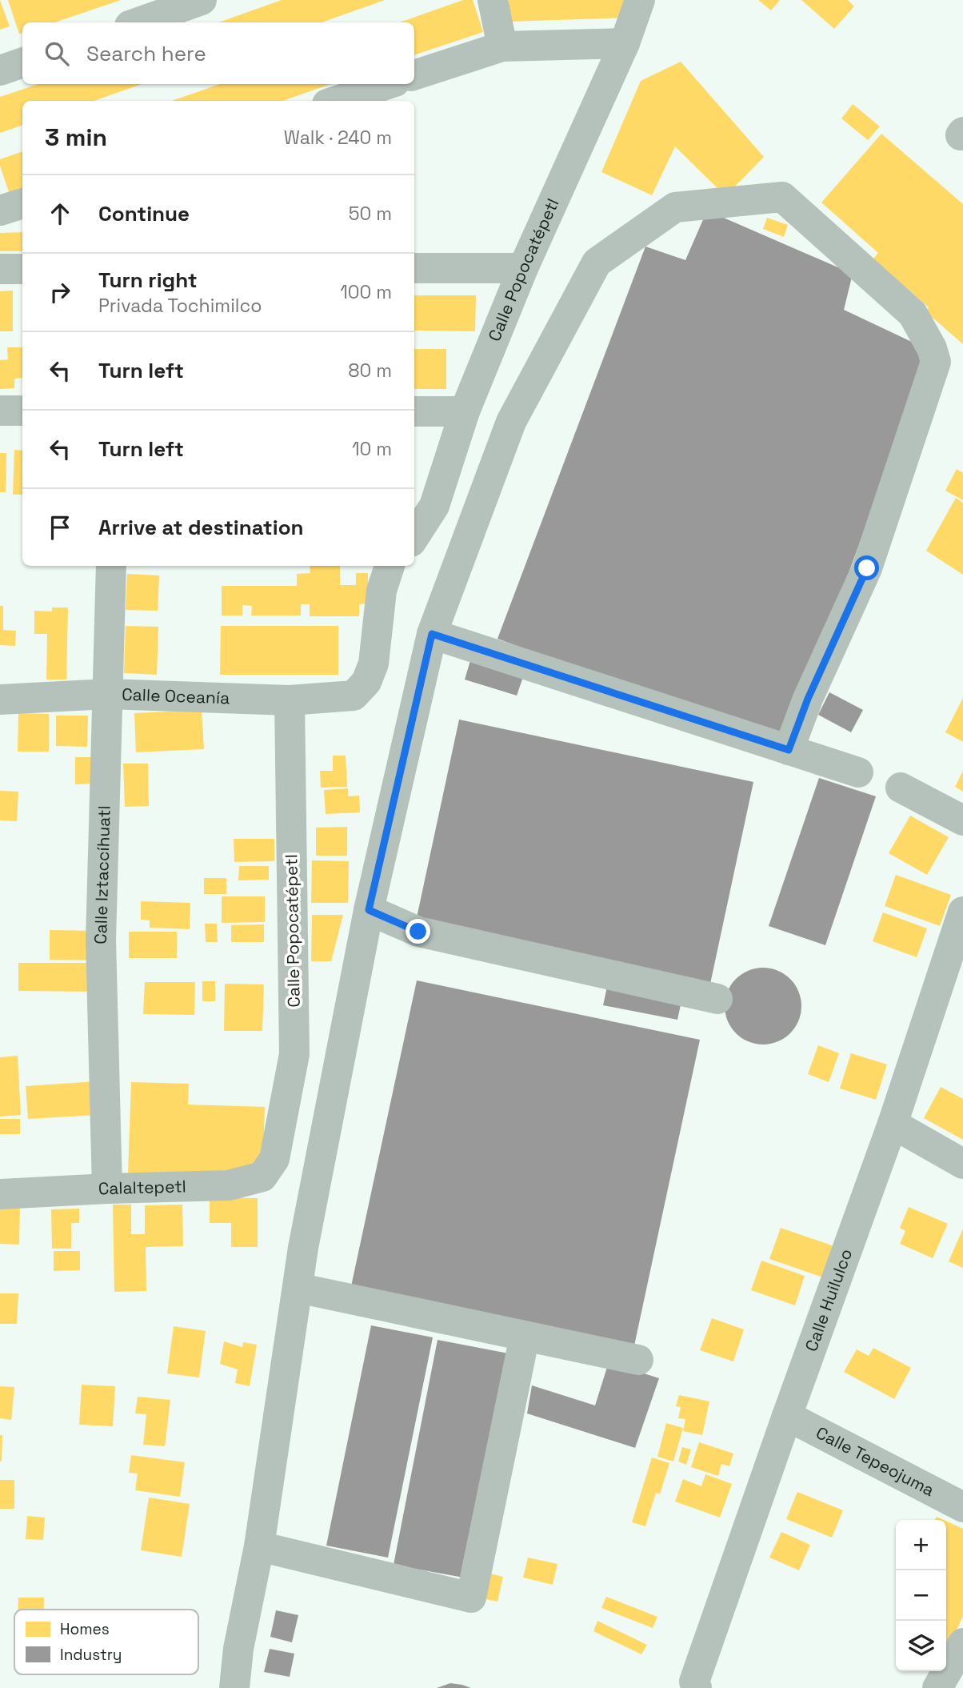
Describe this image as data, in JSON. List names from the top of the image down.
{
  "streets": {
    "street": [
      "Calle Popocatépetl",
      "Calle Oceanía",
      "Calle Iztaccíhuatl",
      "Calaltepetl",
      "Calle Huilulco",
      "Calle Tepeojuma"
    ]
  },
  "crossings": [
    ["Calle Popocatépetl", "Calle Oceanía"],
    ["Calle Popocatépetl", "Calaltepetl"],
    ["Calle Oceanía", "Calle Iztaccíhuatl"],
    ["Calle Iztaccíhuatl", "Calaltepetl"],
    ["Calle Huilulco", "Calle Tepeojuma"]
  ],
  "legend": ["Homes", "Industry"],
  "page": {
    "search": "Search here",
    "heading": ["3 min", "Walk · 240 m"],
    "list": [
      ["Continue", "50 m"],
      ["Turn right", "Privada Tochimilco", "100 m"],
      ["Turn left", "80 m"],
      ["Turn left", "10 m"],
      "Arrive at destination"
    ],
    "map_buttons": ["+", "−"]
  }
}
